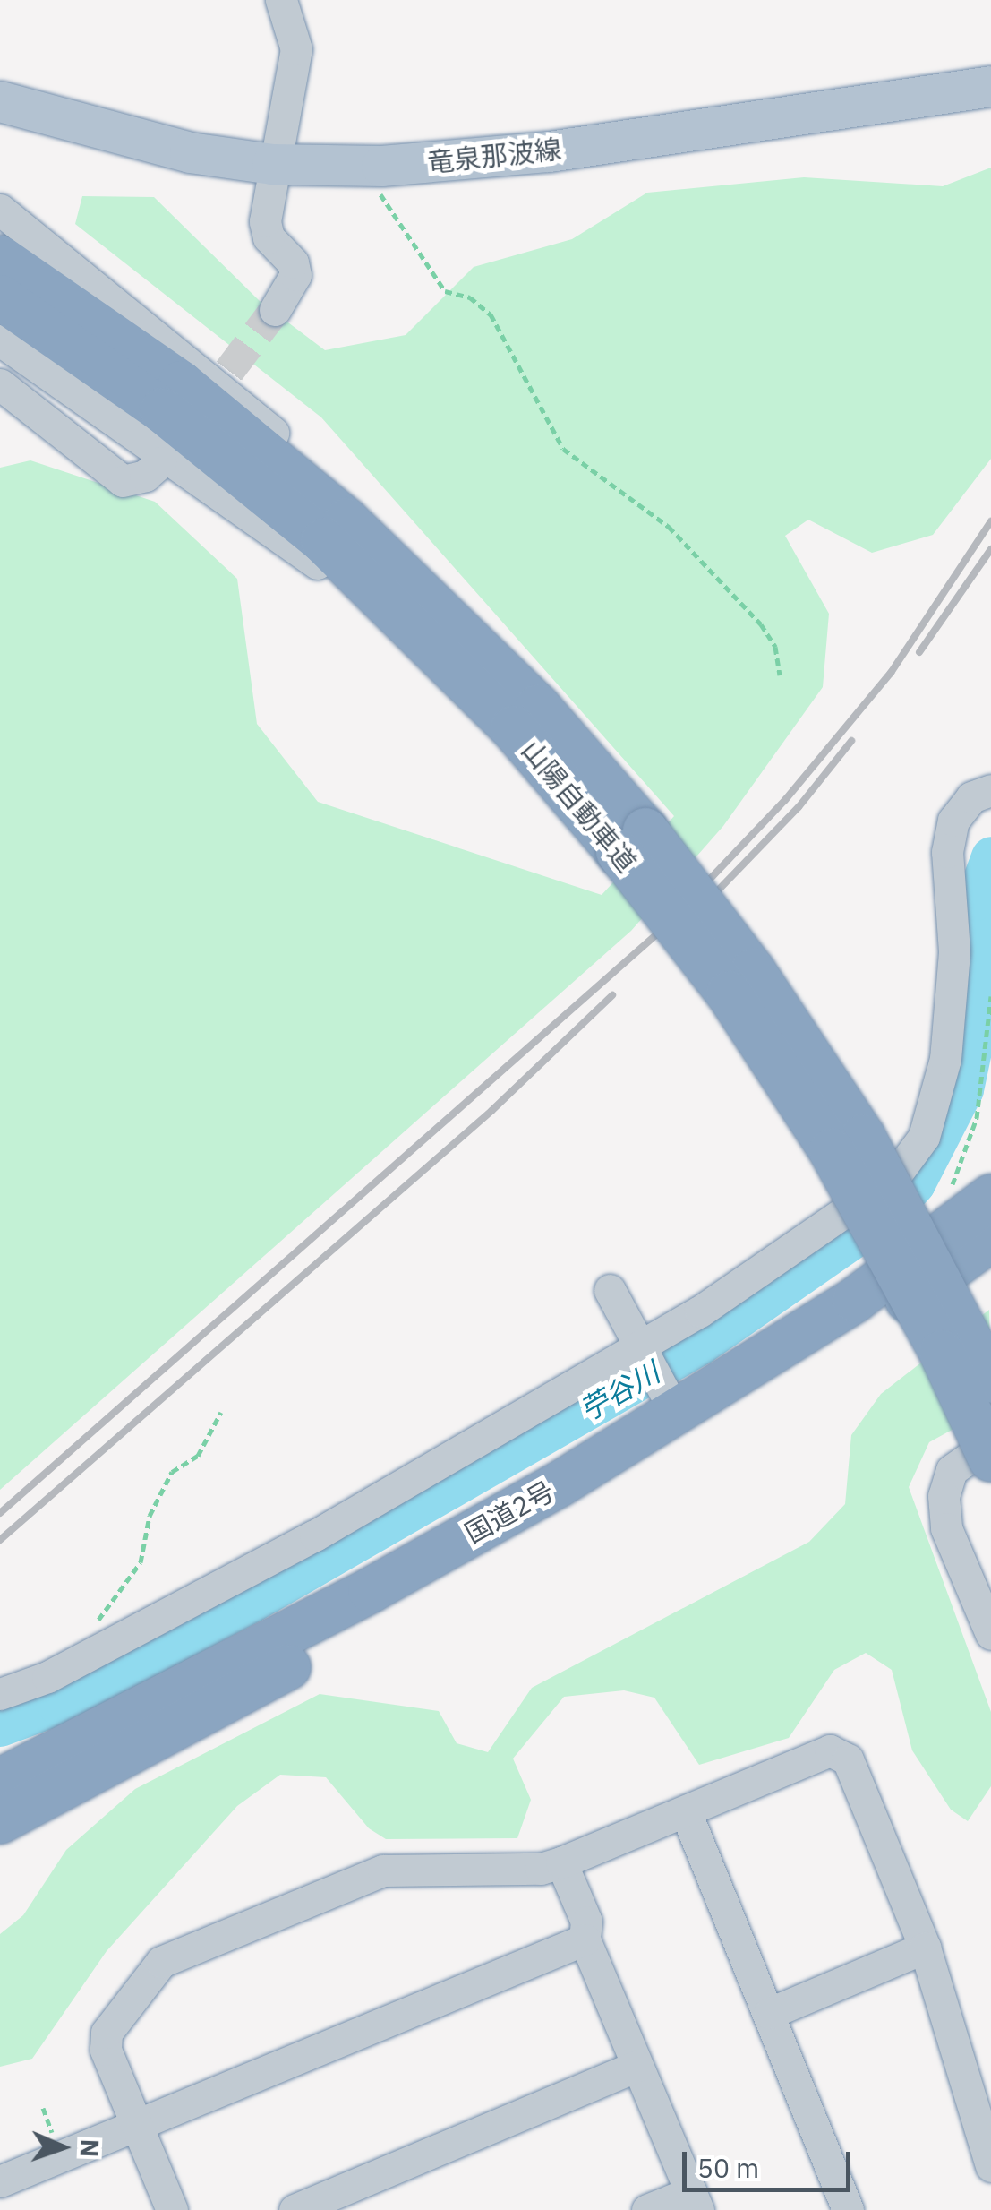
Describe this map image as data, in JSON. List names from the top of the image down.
{
  "streets": {
    "highway": ["山陽自動車道", "国道2号"],
    "main road": ["竜泉那波線"]
  },
  "water": ["苧谷川"],
  "scale_bar": "50 m",
  "north": "right"
}
